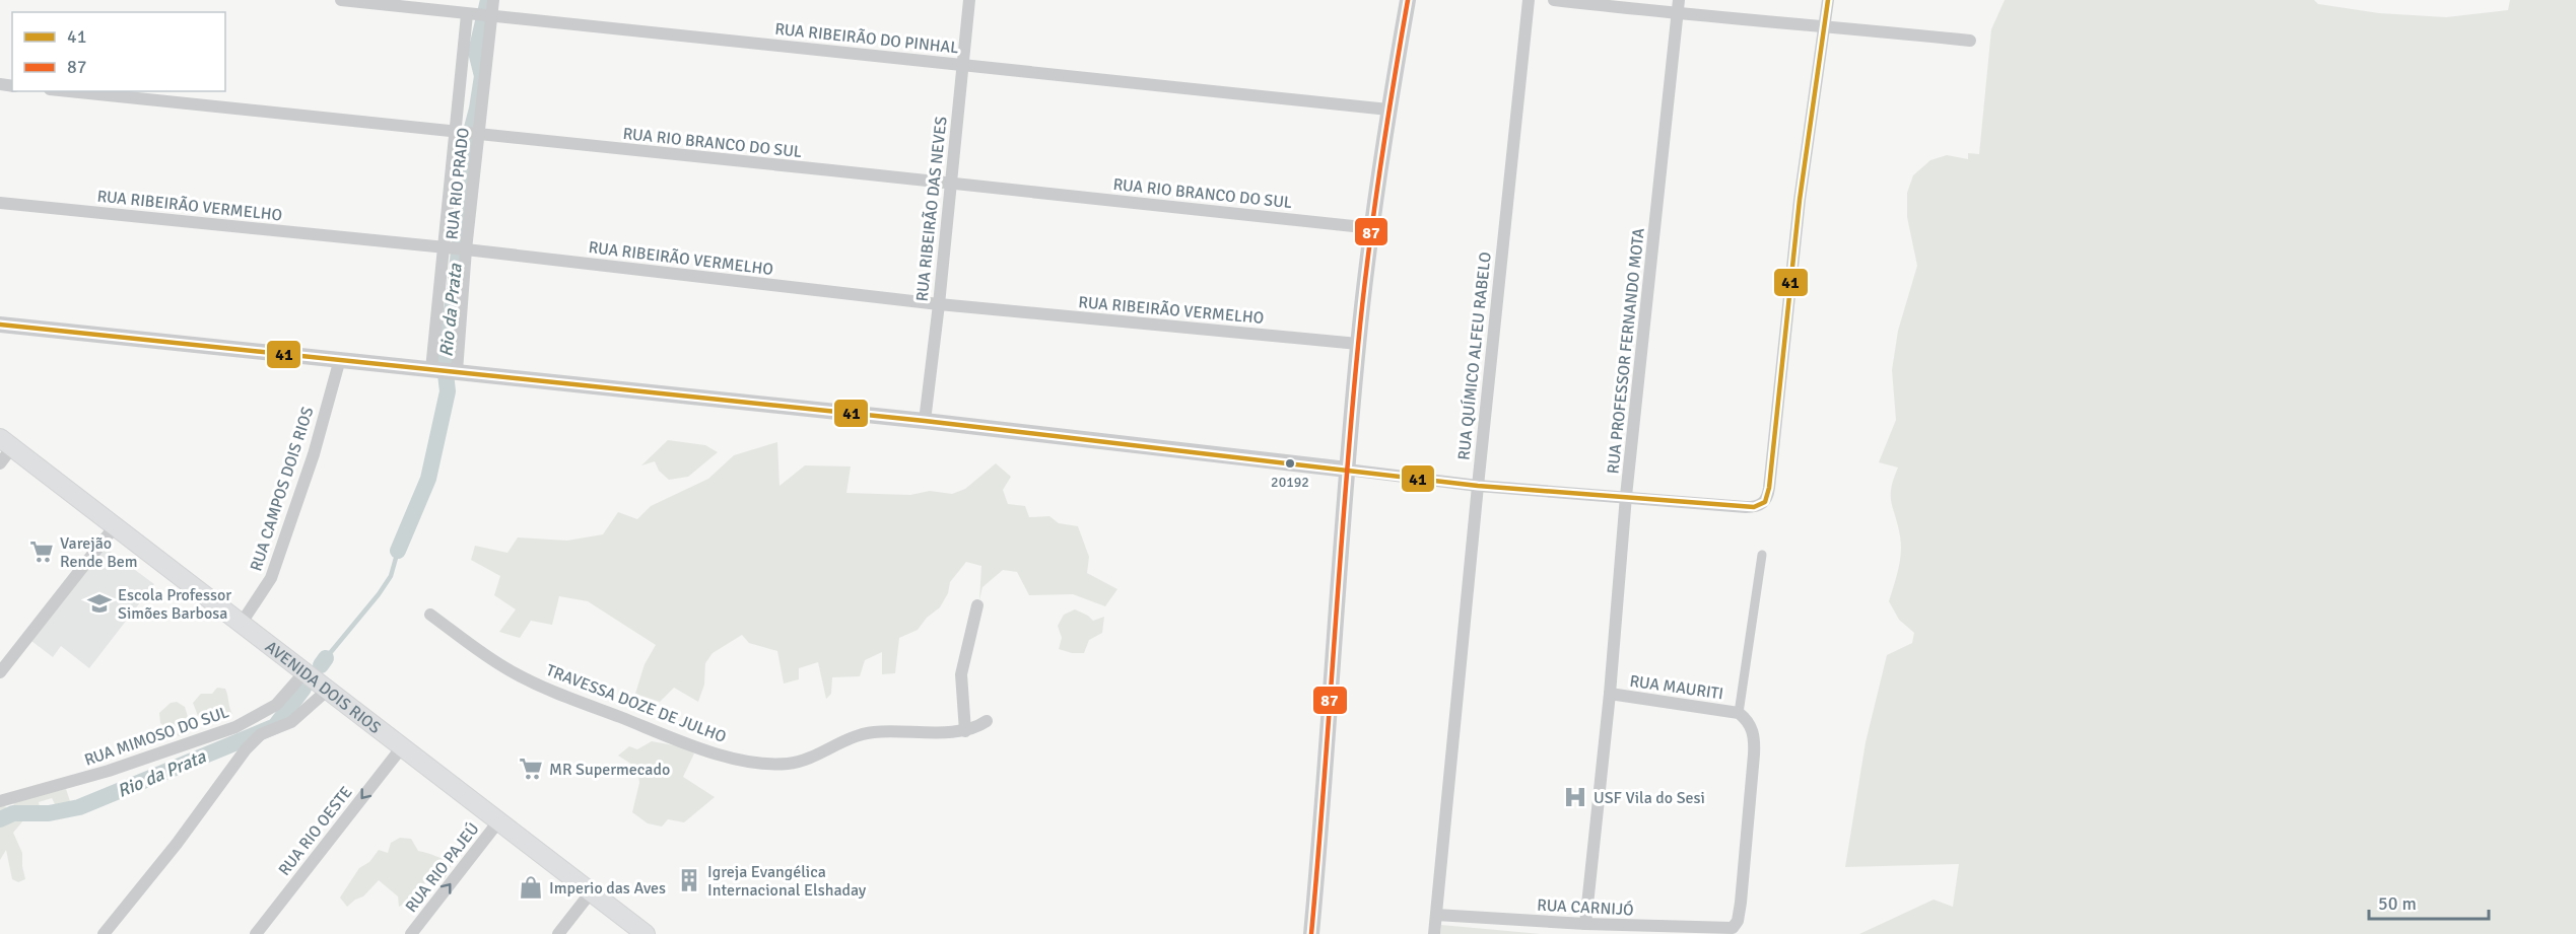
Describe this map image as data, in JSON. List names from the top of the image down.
{
  "streets": {
    "main road": ["AVENIDA DOIS RIOS"],
    "street": [
      "RUA RIBEIRÃO DO PINHAL",
      "RUA RIO BRANCO DO SUL",
      "RUA RIO PRADO",
      "RUA RIBEIRÃO VERMELHO",
      "RUA RIBEIRÃO DAS NEVES",
      "RUA PROFESSOR FERNANDO MOTA",
      "RUA QUÍMICO ALFEU RABELO",
      "RUA CAMPOS DOIS RIOS",
      "RUA MAURITI",
      "TRAVESSA DOZE DE JULHO",
      "RUA MIMOSO DO SUL",
      "RUA RIO OESTE",
      "RUA RIO PAJEÚ",
      "RUA CARNIJÓ"
    ]
  },
  "crossings": [
    ["RUA RIBEIRÃO DO PINHAL", "RUA RIO PRADO"],
    ["RUA RIBEIRÃO DO PINHAL", "RUA RIBEIRÃO DAS NEVES"],
    ["RUA RIO BRANCO DO SUL", "RUA RIO PRADO"],
    ["RUA RIO BRANCO DO SUL", "RUA RIBEIRÃO DAS NEVES"],
    ["RUA RIO PRADO", "RUA RIBEIRÃO VERMELHO"],
    ["RUA RIBEIRÃO VERMELHO", "RUA RIBEIRÃO DAS NEVES"],
    ["RUA PROFESSOR FERNANDO MOTA", "RUA MAURITI"],
    ["RUA PROFESSOR FERNANDO MOTA", "RUA CARNIJÓ"],
    ["RUA QUÍMICO ALFEU RABELO", "RUA CARNIJÓ"],
    ["RUA CAMPOS DOIS RIOS", "AVENIDA DOIS RIOS"],
    ["AVENIDA DOIS RIOS", "RUA MIMOSO DO SUL"],
    ["AVENIDA DOIS RIOS", "RUA RIO OESTE"],
    ["AVENIDA DOIS RIOS", "RUA RIO PAJEÚ"],
    ["RUA MAURITI", "RUA CARNIJÓ"]
  ],
  "one_way": ["RUA RIO OESTE", "RUA RIO PAJEÚ"],
  "water": ["Rio da Prata"],
  "places": {
    "other": ["20192"],
    "supermarket": ["Varejão Rende Bem", "MR Supermecado"],
    "school or university": ["Escola Professor Simões Barbosa"],
    "hospital": ["USF Vila do Sesi"],
    "building": ["Igreja Evangélica Internacional Elshaday"],
    "shop": ["Imperio das Aves"]
  },
  "lines": ["transit line 41", "transit line 87"],
  "legend": ["41", "87"],
  "scale_bar": "50 m"
}
